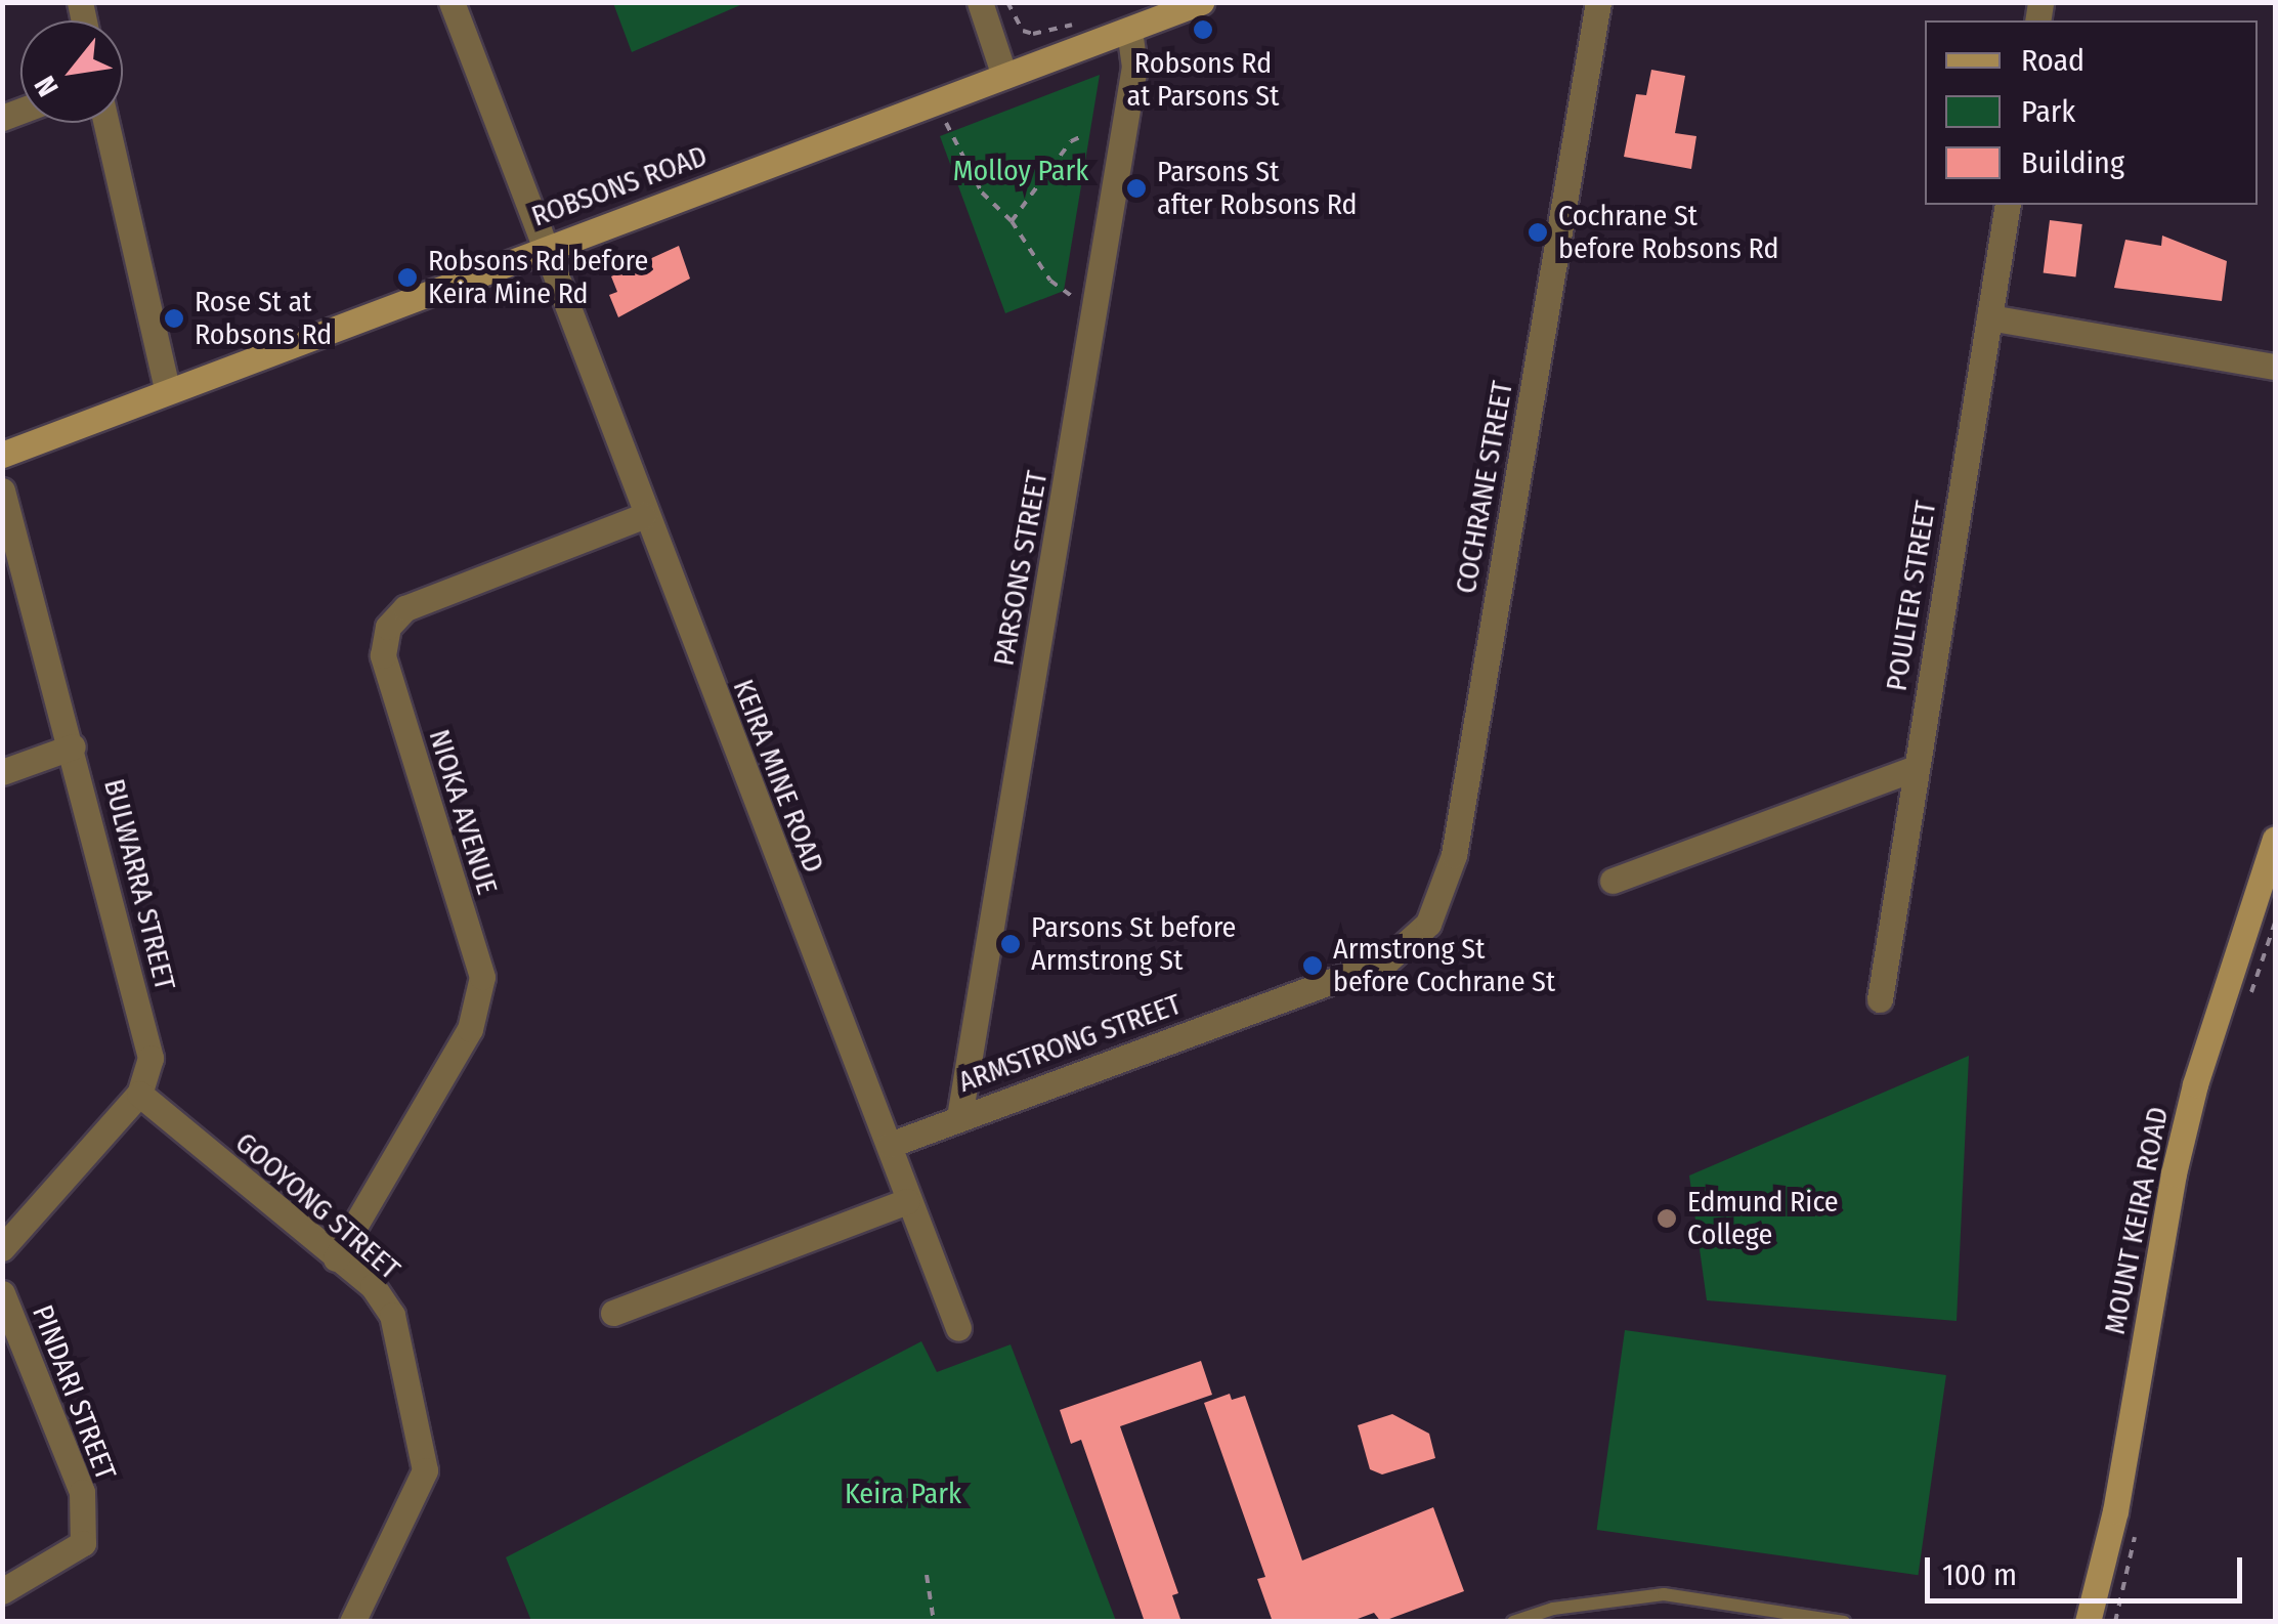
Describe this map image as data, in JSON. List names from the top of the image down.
{
  "streets": {
    "main road": ["ROBSONS ROAD", "MOUNT KEIRA ROAD"],
    "street": [
      "COCHRANE STREET",
      "PARSONS STREET",
      "POULTER STREET",
      "KEIRA MINE ROAD",
      "NIOKA AVENUE",
      "BULWARRA STREET",
      "ARMSTRONG STREET",
      "GOOYONG STREET",
      "PINDARI STREET"
    ]
  },
  "crossings": [
    ["ROBSONS ROAD", "PARSONS STREET"],
    ["ROBSONS ROAD", "KEIRA MINE ROAD"],
    ["COCHRANE STREET", "ARMSTRONG STREET"],
    ["PARSONS STREET", "ARMSTRONG STREET"],
    ["KEIRA MINE ROAD", "NIOKA AVENUE"],
    ["KEIRA MINE ROAD", "ARMSTRONG STREET"],
    ["NIOKA AVENUE", "GOOYONG STREET"],
    ["BULWARRA STREET", "GOOYONG STREET"]
  ],
  "parks": ["Molloy Park", "Keira Park"],
  "places": [
    "Robsons Rd at Parsons St",
    "Parsons St after Robsons Rd",
    "Cochrane St before Robsons Rd",
    "Robsons Rd before Keira Mine Rd",
    "Rose St at Robsons Rd",
    "Parsons St before Armstrong St",
    "Armstrong St before Cochrane St",
    "Edmund Rice College"
  ],
  "legend": ["Road", "Park", "Building"],
  "scale_bar": "100 m",
  "north": "bottom left"
}
